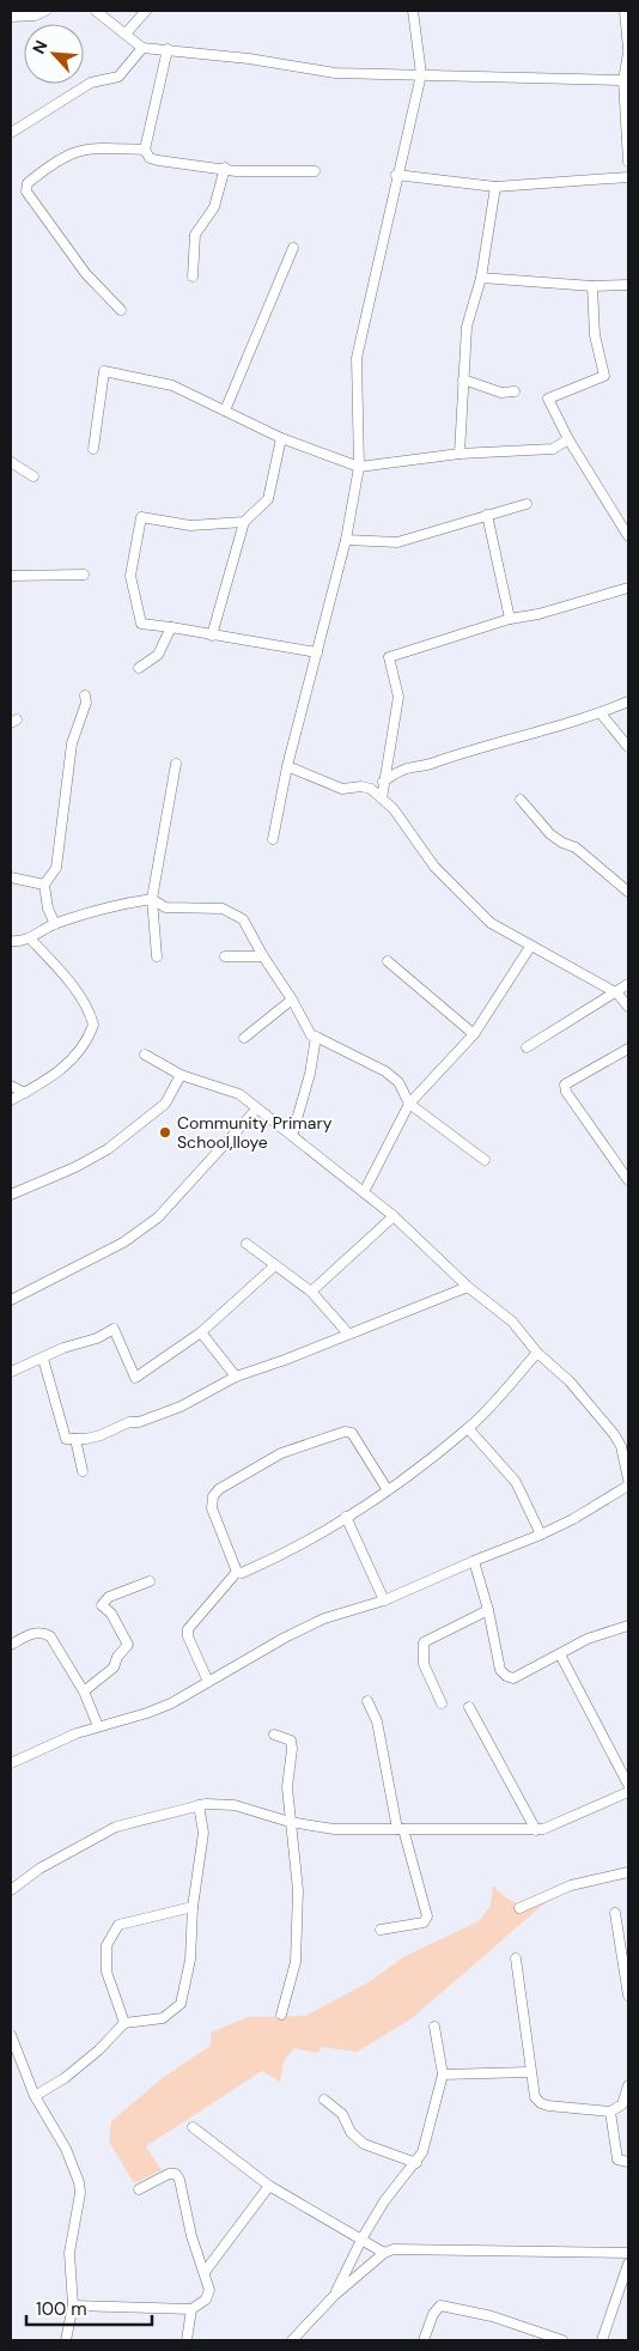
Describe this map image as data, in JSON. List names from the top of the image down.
{
  "places": ["Community Primary School,Iloye"],
  "scale_bar": "100 m",
  "north": "top left"
}
